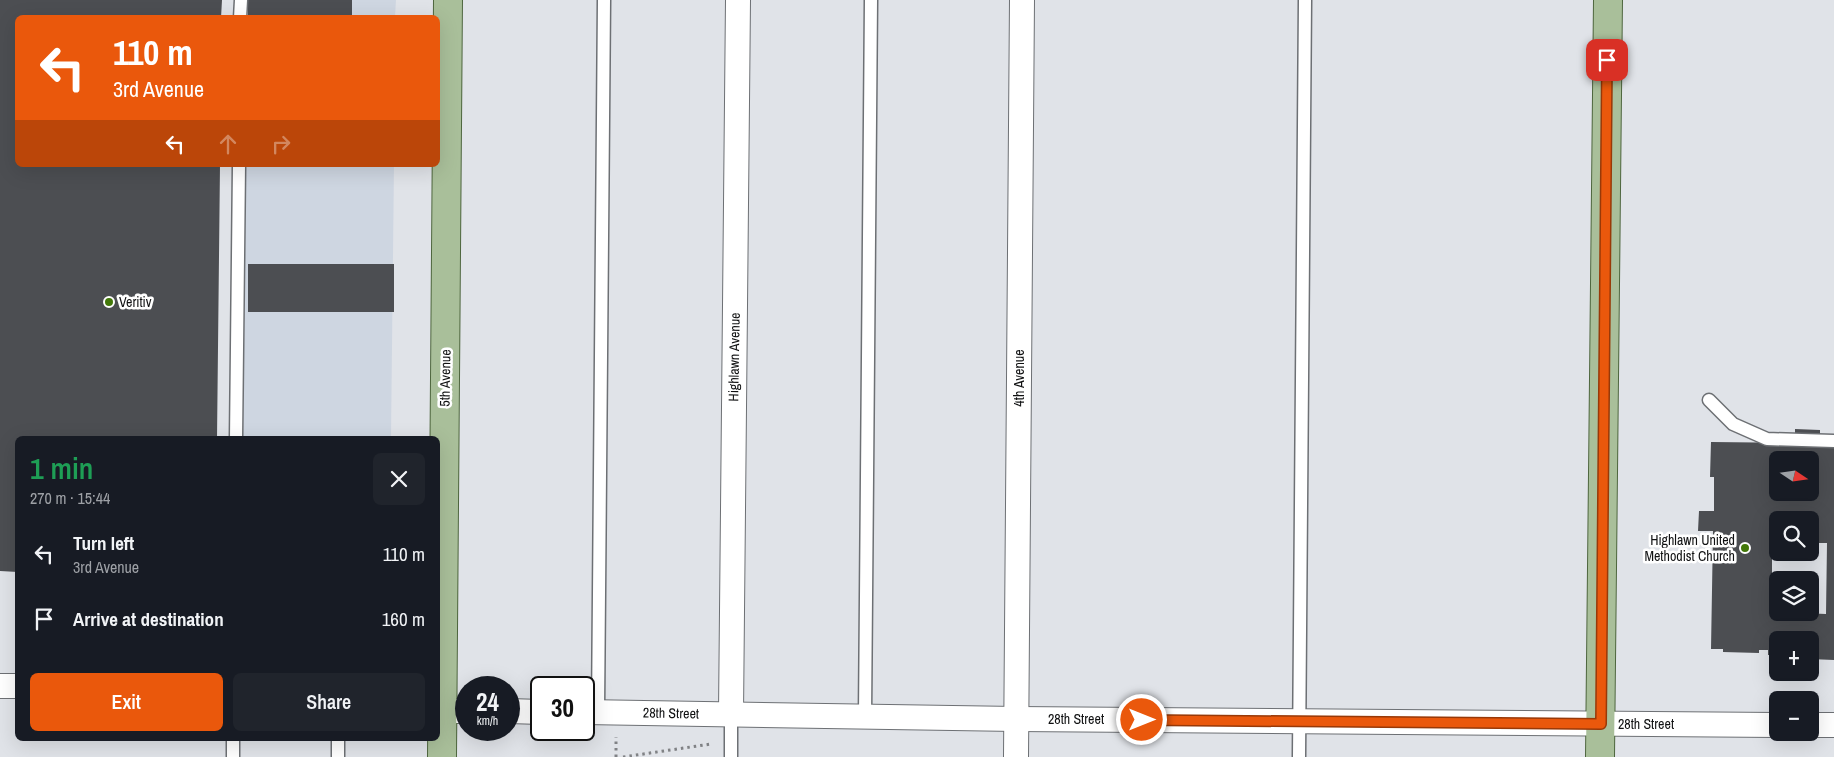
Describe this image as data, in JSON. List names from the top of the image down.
{
  "streets": {
    "main road": ["5th Avenue"],
    "street": ["Highlawn Avenue", "4th Avenue", "28th Street"]
  },
  "crossings": [
    ["Highlawn Avenue", "28th Street"],
    ["4th Avenue", "28th Street"]
  ],
  "places": ["Veritiv", "Highlawn United Methodist Church"],
  "north": "right",
  "page": {
    "turn": ["110 m", "3rd Avenue"],
    "heading": ["1 min", "270 m · 15:44"],
    "map_buttons": ["+", "−"],
    "list": [
      {
        "name": "Turn left",
        "note": "3rd Avenue",
        "value": "110 m"
      },
      {
        "name": "Arrive at destination",
        "value": "160 m"
      }
    ],
    "buttons": ["Exit", "Share"],
    "speed": "24 km/h",
    "limit": "30"
  }
}
